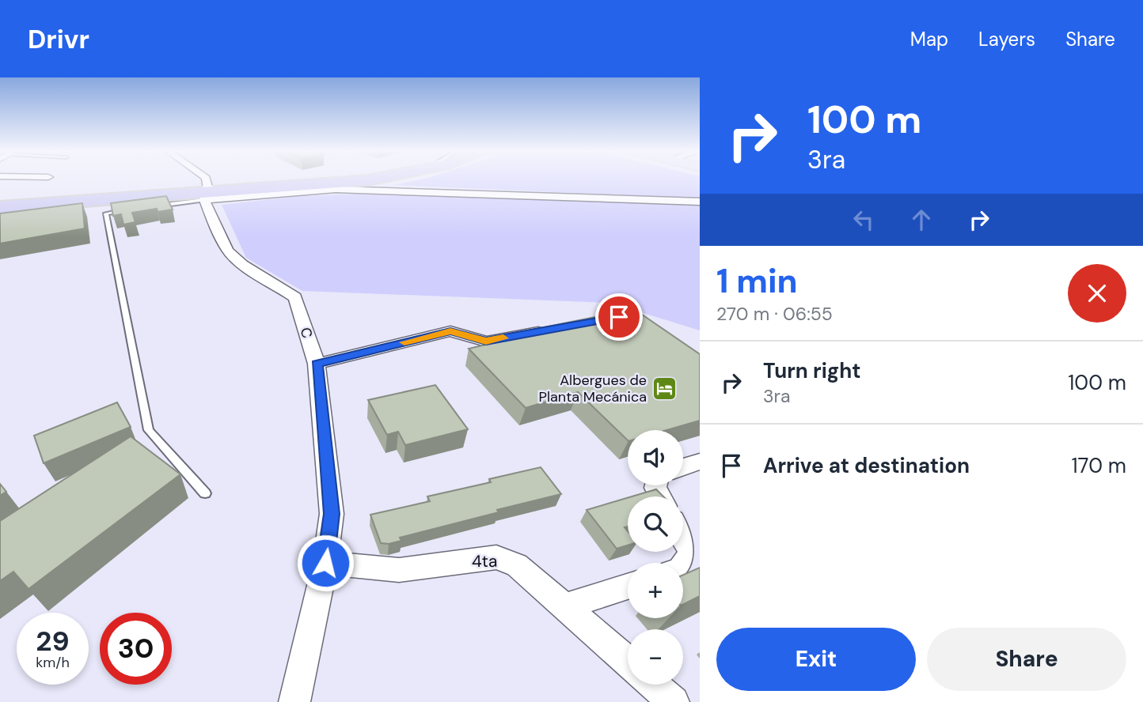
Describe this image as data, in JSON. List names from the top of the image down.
{
  "streets": {
    "street": ["C", "4ta"]
  },
  "crossings": [
    ["C", "4ta"]
  ],
  "places": {
    "hotel": ["Albergues de Planta Mecánica"]
  },
  "page": {
    "header": "Drivr",
    "nav": ["Map", "Layers", "Share"],
    "turn": ["100 m", "3ra"],
    "heading": ["1 min", "270 m · 06:55"],
    "list": [
      {
        "name": "Turn right",
        "note": "3ra",
        "value": "100 m"
      },
      {
        "name": "Arrive at destination",
        "value": "170 m"
      }
    ],
    "map_buttons": ["+", "−"],
    "speed": "29 km/h",
    "limit": "30",
    "buttons": ["Exit", "Share"]
  }
}
